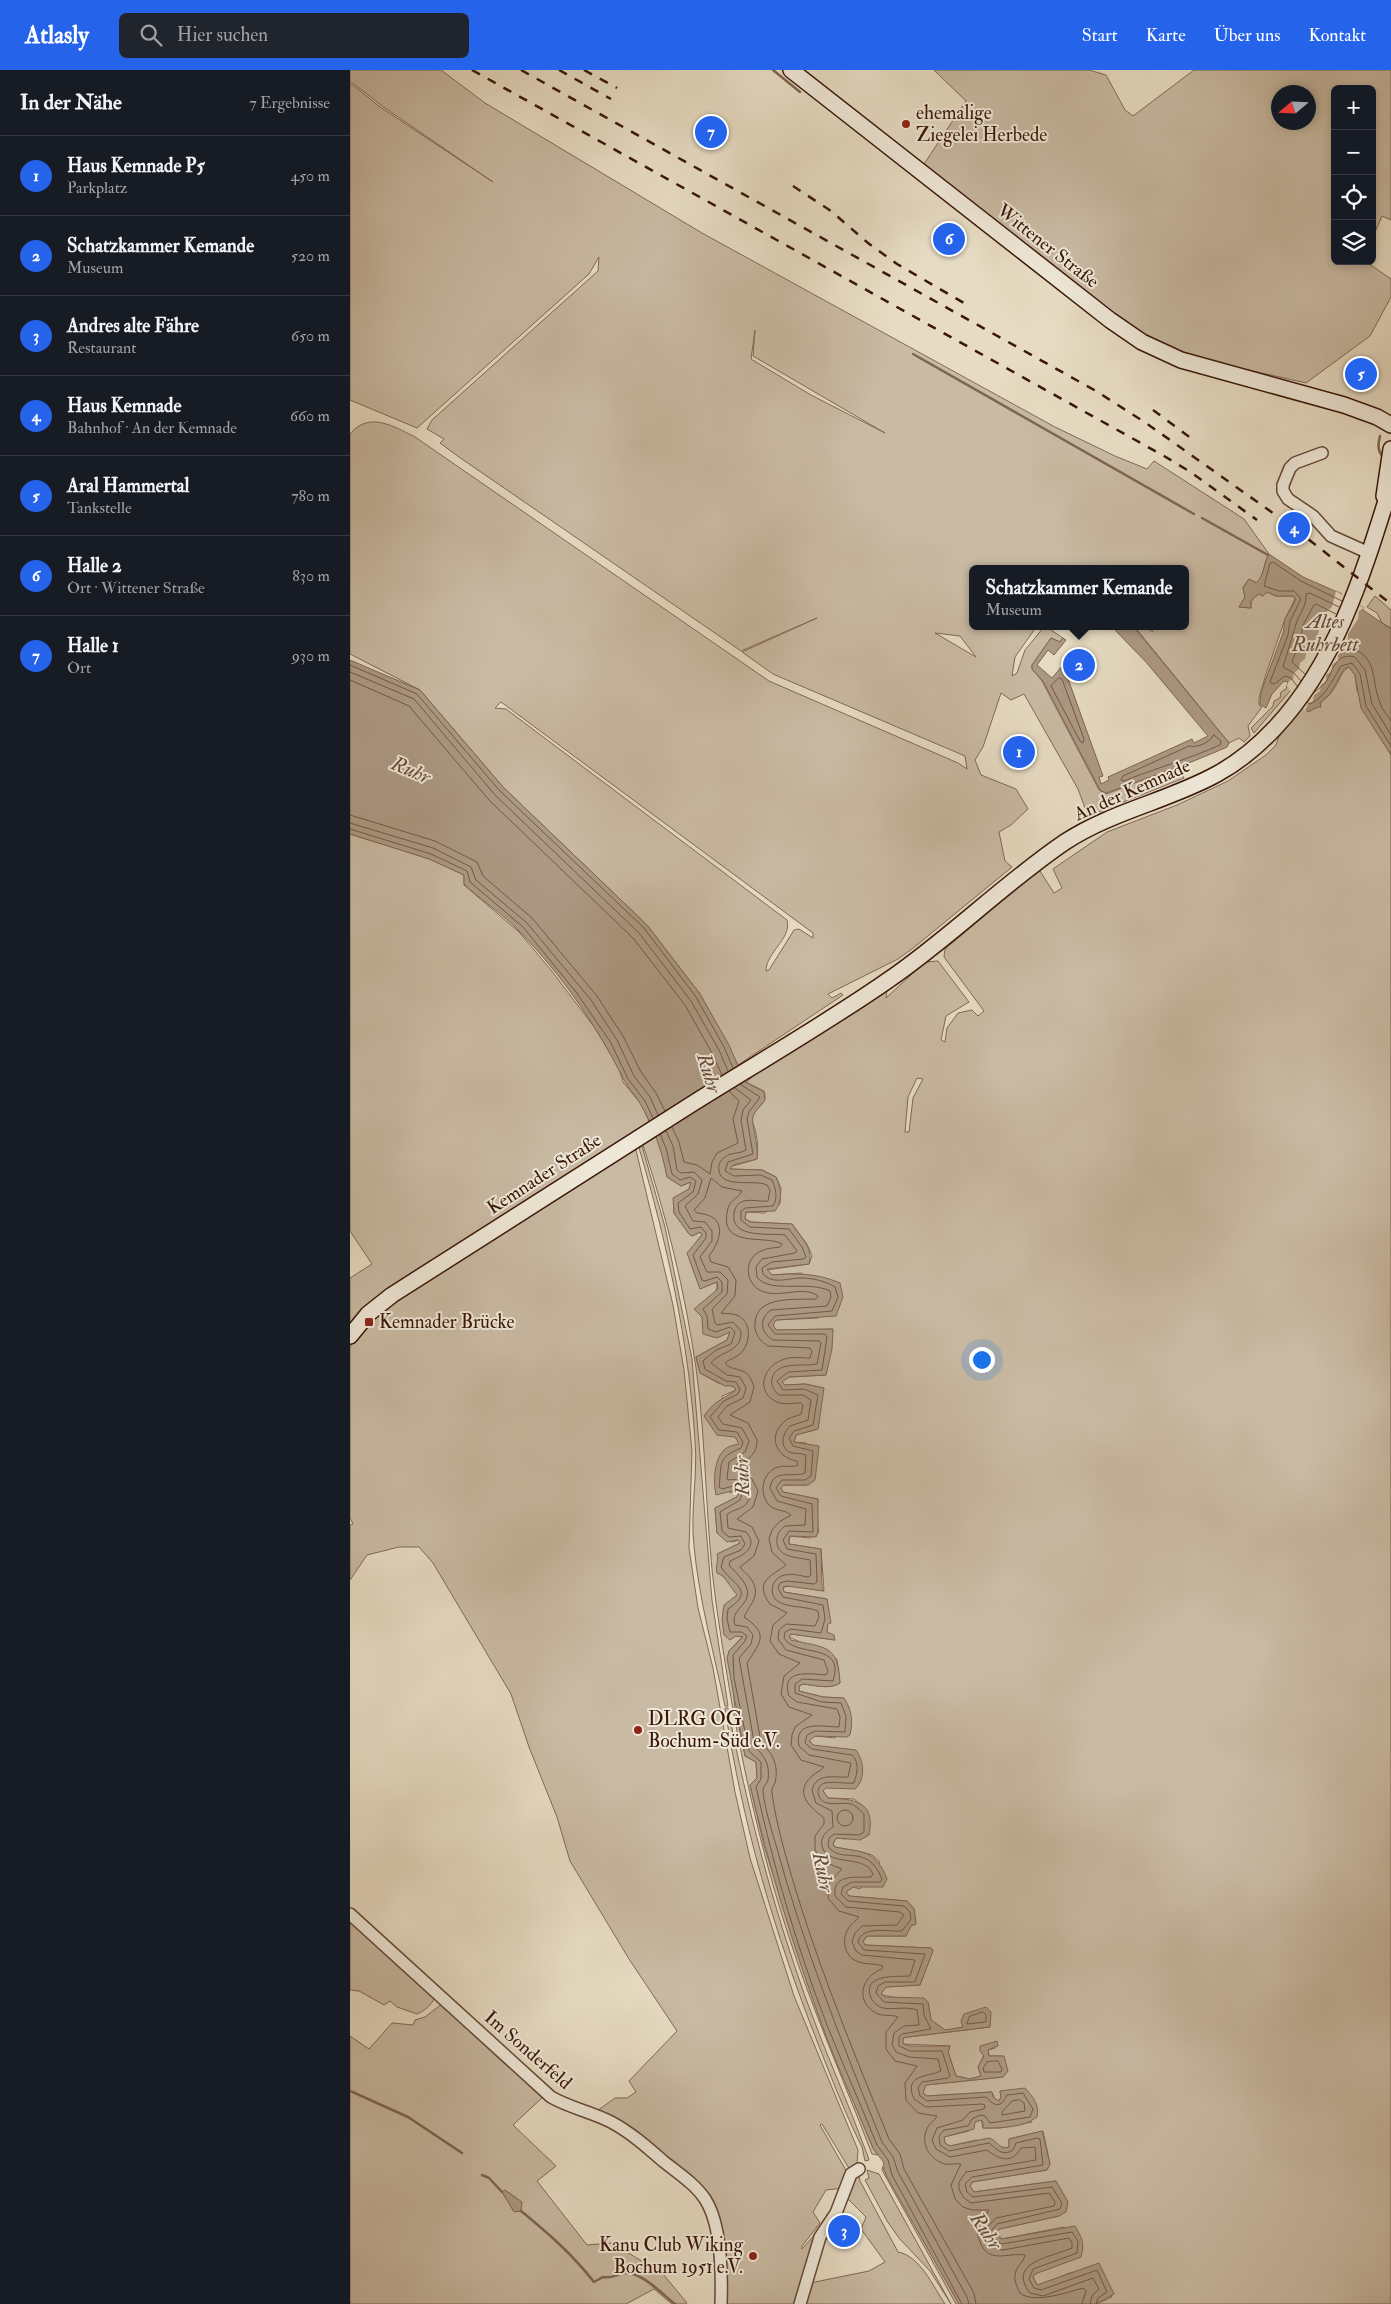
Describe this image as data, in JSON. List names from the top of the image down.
{
  "streets": {
    "main road": ["Wittener Straße", "An der Kemnade", "Kemnader Straße"],
    "street": ["Im Sonderfeld"]
  },
  "crossings": [
    ["An der Kemnade", "Kemnader Straße"]
  ],
  "water": ["Altes Ruhrbett", "Ruhr"],
  "places": {
    "other": ["ehemalige Ziegelei Herbede", "DLRG OG Bochum-Süd e.V.", "Kanu Club Wiking Bochum 1951 e.V."],
    "transit": ["Kemnader Brücke"]
  },
  "north": "left",
  "page": {
    "header": "Atlasly",
    "search": "Hier suchen",
    "nav": [
      "Start",
      "Karte",
      "Über uns",
      "Kontakt"
    ],
    "heading": ["In der Nähe", "7 Ergebnisse"],
    "map_buttons": ["+", "−"],
    "pins": [
      "7",
      "6",
      "5",
      "4",
      "2",
      "1",
      "3"
    ],
    "list": [
      {
        "mark": "1",
        "name": "Haus Kemnade P5",
        "note": "Parkplatz",
        "value": "450 m"
      },
      {
        "mark": "2",
        "name": "Schatzkammer Kemande",
        "note": "Museum",
        "value": "520 m"
      },
      {
        "mark": "3",
        "name": "Andres alte Fähre",
        "note": "Restaurant",
        "value": "650 m"
      },
      {
        "mark": "4",
        "name": "Haus Kemnade",
        "note": "Bahnhof · An der Kemnade",
        "value": "660 m"
      },
      {
        "mark": "5",
        "name": "Aral Hammertal",
        "note": "Tankstelle",
        "value": "780 m"
      },
      {
        "mark": "6",
        "name": "Halle 2",
        "note": "Ort · Wittener Straße",
        "value": "830 m"
      },
      {
        "mark": "7",
        "name": "Halle 1",
        "note": "Ort",
        "value": "930 m"
      }
    ],
    "popup": ["Schatzkammer Kemande", "Museum"]
  }
}
